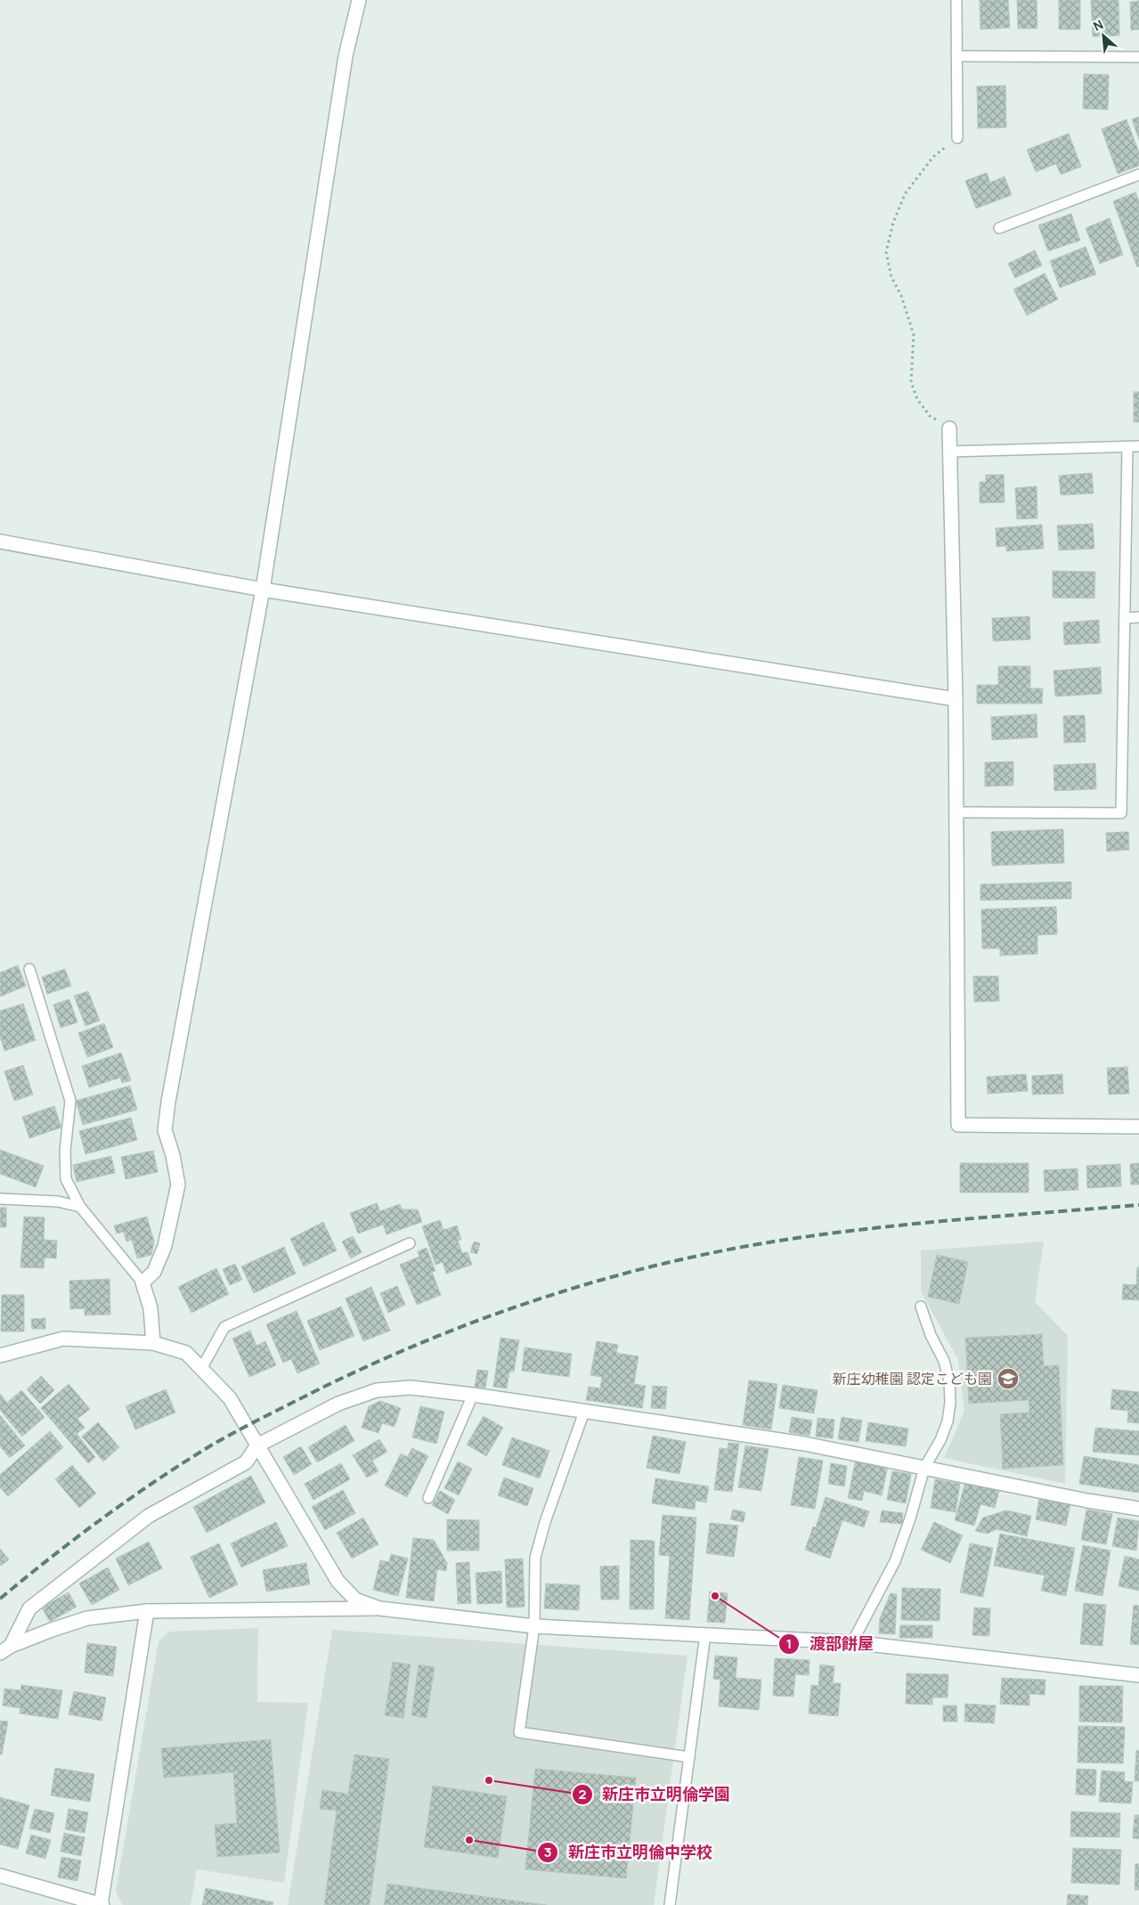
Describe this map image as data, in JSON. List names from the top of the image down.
{
  "places": {
    "school or university": ["新庄幼稚園 認定こども園"],
    "other": ["渡部餅屋", "新庄市立明倫学園", "新庄市立明倫中学校"]
  },
  "north": "top left"
}
